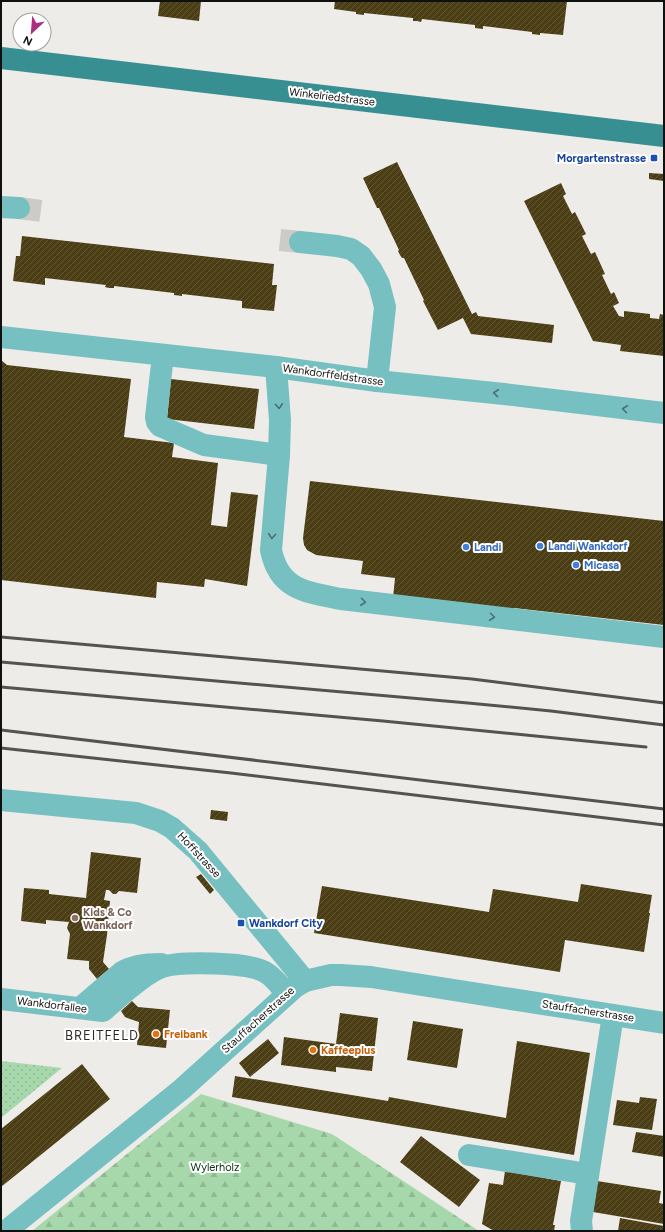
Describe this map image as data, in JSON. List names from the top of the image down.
{
  "streets": {
    "main road": ["Winkelriedstrasse"],
    "street": [
      "Wankdorffeldstrasse",
      "Hoffstrasse",
      "Wankdorfallee",
      "Stauffacherstrasse"
    ]
  },
  "crossings": [
    ["Hoffstrasse", "Stauffacherstrasse"]
  ],
  "one_way": ["Wankdorffeldstrasse"],
  "districts": ["BREITFELD"],
  "parks": ["Wylerholz"],
  "places": {
    "transit": ["Morgartenstrasse", "Wankdorf City"],
    "other": [
      "Landi Wankdorf",
      "Landi",
      "Micasa",
      "Kids & Co Wankdorf",
      "Freibank",
      "Kaffeeplus"
    ]
  },
  "north": "bottom left"
}
